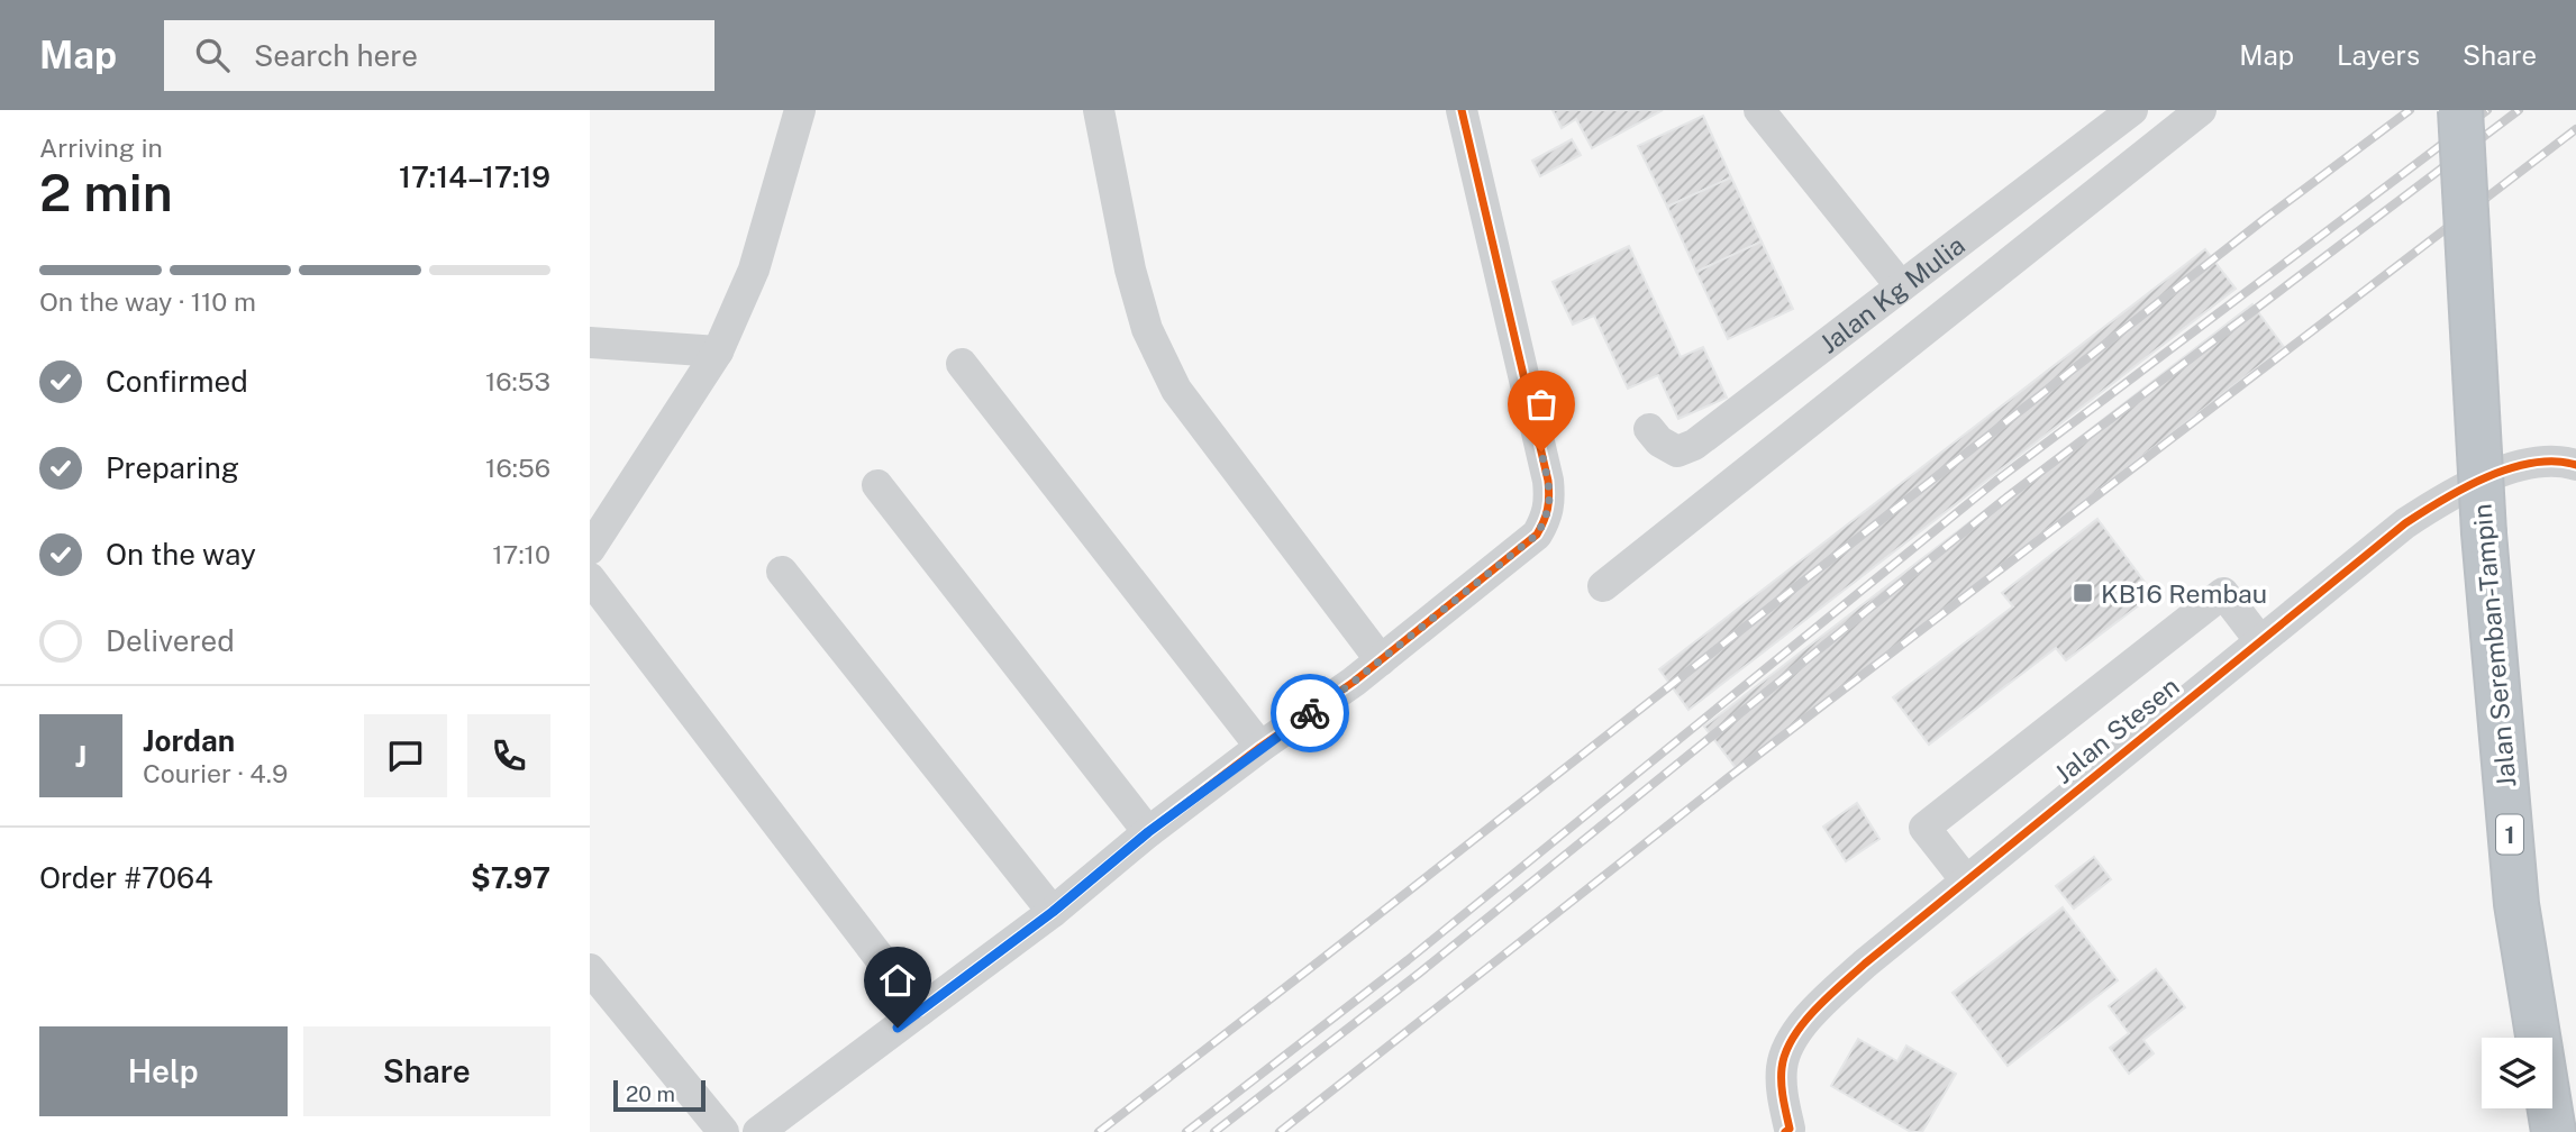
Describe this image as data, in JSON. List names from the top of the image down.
{
  "streets": {
    "highway": ["Jalan Seremban-Tampin", "1"],
    "street": ["Jalan Kg Mulia", "Jalan Stesen"]
  },
  "places": {
    "transit": ["KB16 Rembau"]
  },
  "scale_bar": "20 m",
  "page": {
    "header": "Map",
    "search": "Search here",
    "nav": ["Map", "Layers", "Share"],
    "heading": ["2 min", "Arriving in", "17:14–17:19"],
    "panel": [
      "Jordan",
      "Courier · 4.9",
      "Order #7064",
      "$7.97"
    ],
    "bar": "On the way · 110 m",
    "list": [
      ["Confirmed", "16:53"],
      ["Preparing", "16:56"],
      ["On the way", "17:10"],
      "Delivered"
    ],
    "round": "J",
    "buttons": ["Help", "Share"],
    "scale": "20 m"
  }
}
